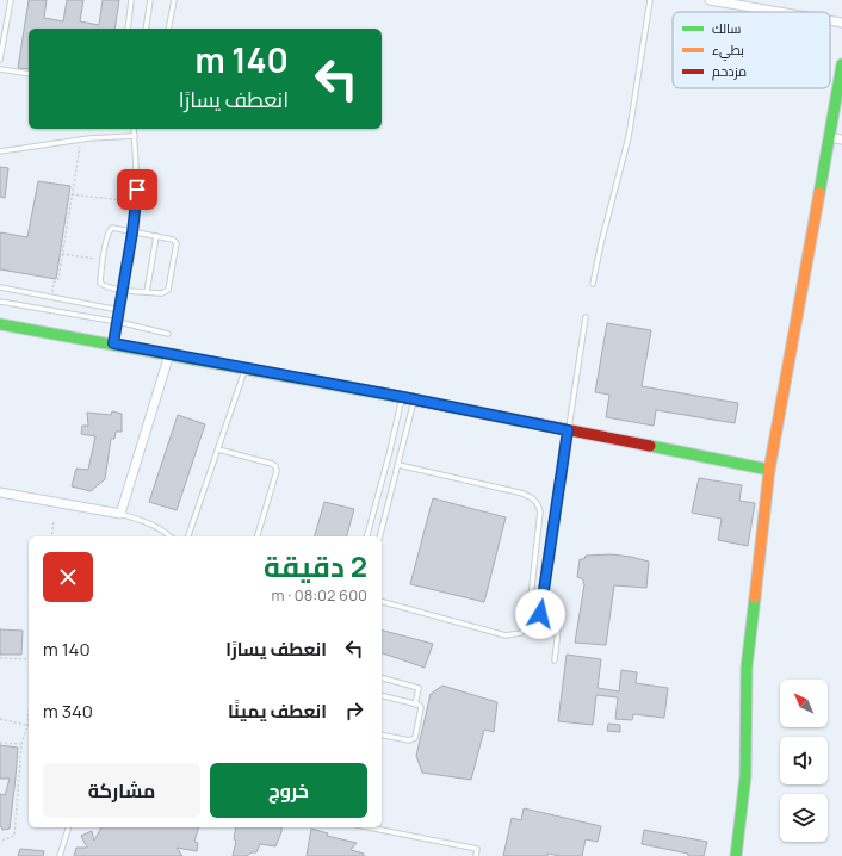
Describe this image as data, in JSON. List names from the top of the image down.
{
  "legend": ["سالك", "بطيء", "مزدحم"],
  "north": "top left",
  "page": {
    "turn": ["140 m", "انعطف يسارًا"],
    "heading": ["2 دقيقة", "600 m · 08:02"],
    "list": [
      {
        "name": "انعطف يسارًا",
        "value": "140 m"
      },
      {
        "name": "انعطف يمينًا",
        "value": "340 m"
      }
    ],
    "buttons": ["خروج", "مشاركة"]
  }
}
